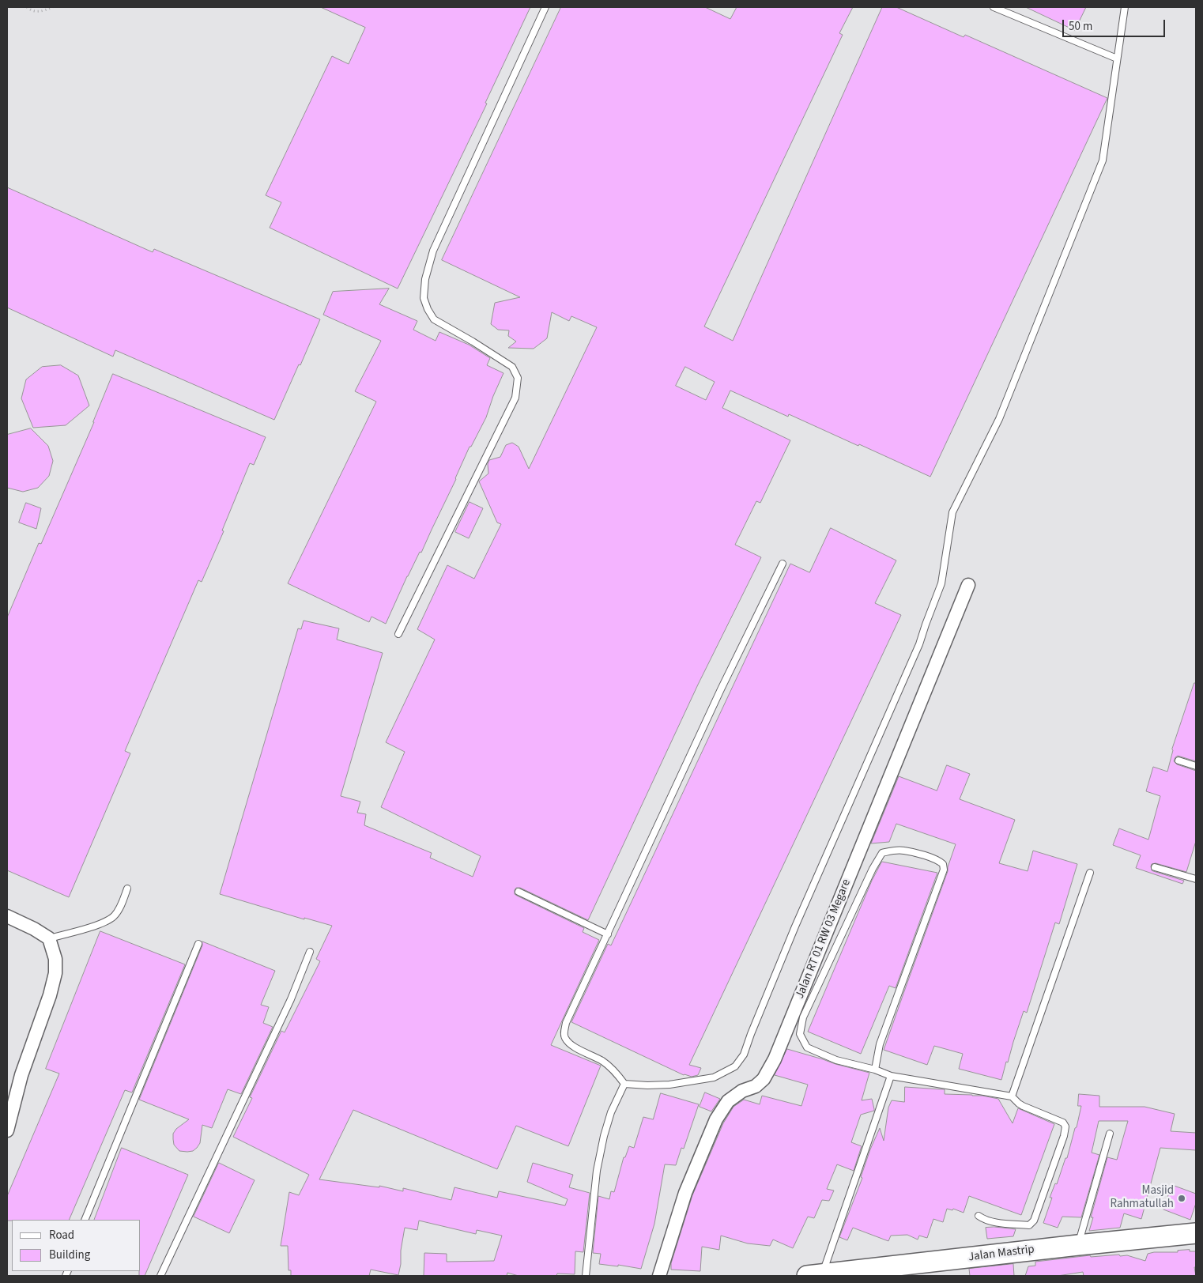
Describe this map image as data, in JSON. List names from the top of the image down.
{
  "streets": {
    "main road": ["Jalan Mastrip"],
    "street": ["Jalan RT 01 RW 03 Megare"]
  },
  "places": ["Masjid Rahmatullah"],
  "legend": ["Road", "Building"],
  "scale_bar": "50 m"
}
